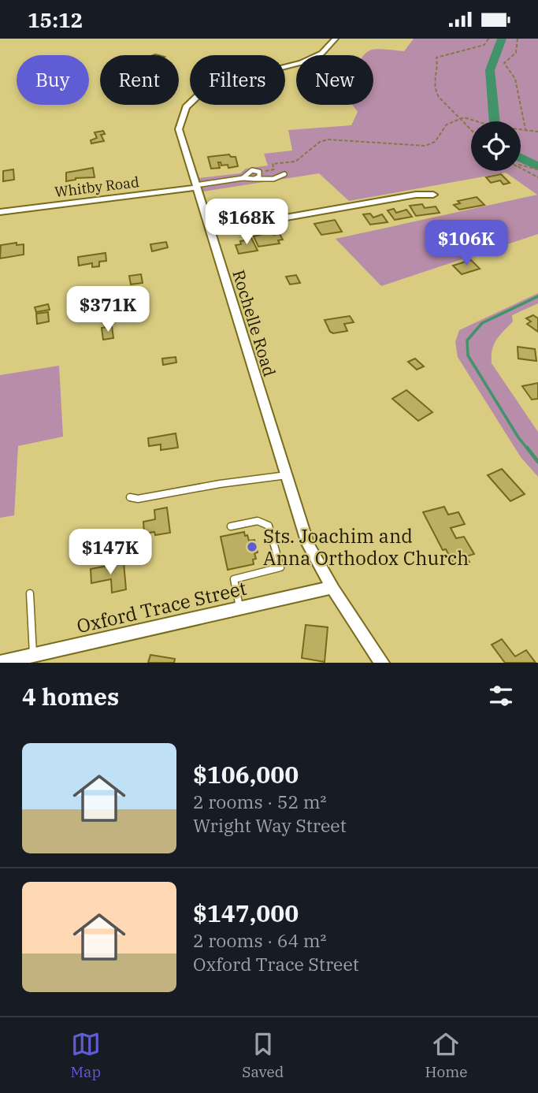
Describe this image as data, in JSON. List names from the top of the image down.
{
  "streets": {
    "street": ["Whitby Road", "Rochelle Road", "Oxford Trace Street"]
  },
  "crossings": [
    ["Whitby Road", "Rochelle Road"],
    ["Rochelle Road", "Oxford Trace Street"]
  ],
  "places": ["Sts. Joachim and Anna Orthodox Church"],
  "page": {
    "status": "15:12",
    "chip": [
      "Buy",
      "Rent",
      "Filters",
      "New"
    ],
    "price": [
      "$168K",
      "$106K",
      "$371K",
      "$147K"
    ],
    "heading": "4 homes",
    "list": [
      {
        "name": "$106,000",
        "note": "2 rooms · 52 m² · Wright Way Street"
      },
      {
        "name": "$147,000",
        "note": "2 rooms · 64 m² · Oxford Trace Street"
      }
    ],
    "tabs": ["Map", "Saved", "Home"]
  }
}
